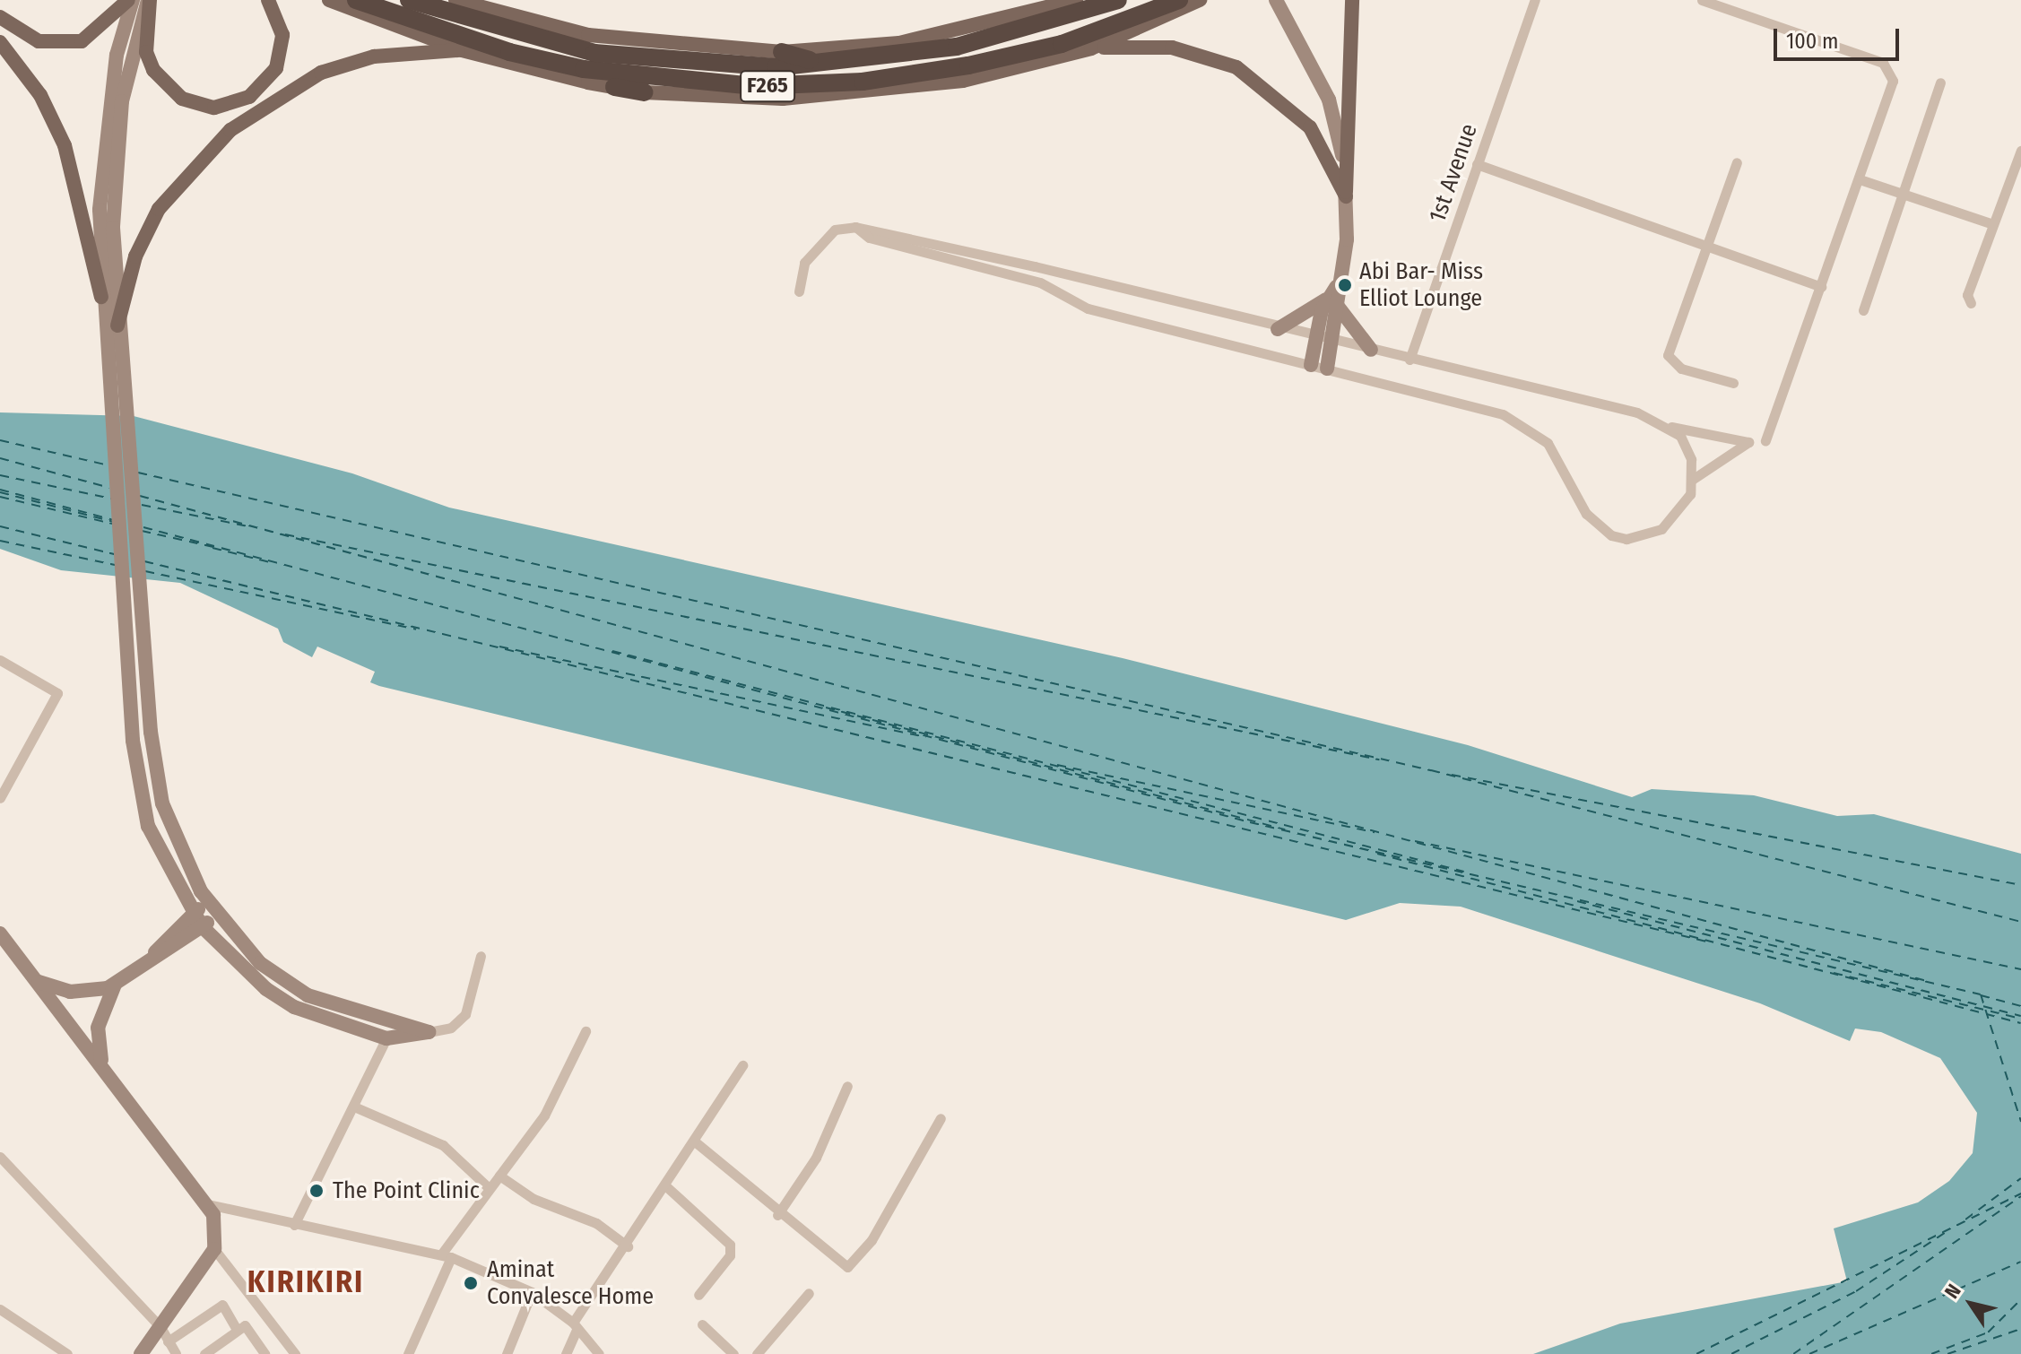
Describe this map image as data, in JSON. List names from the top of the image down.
{
  "streets": {
    "highway": ["F265"],
    "street": ["1st Avenue"]
  },
  "districts": ["KIRIKIRI"],
  "places": ["Abi Bar- Miss Elliot Lounge", "The Point Clinic", "Aminat Convalesce Home"],
  "scale_bar": "100 m",
  "north": "top left"
}
